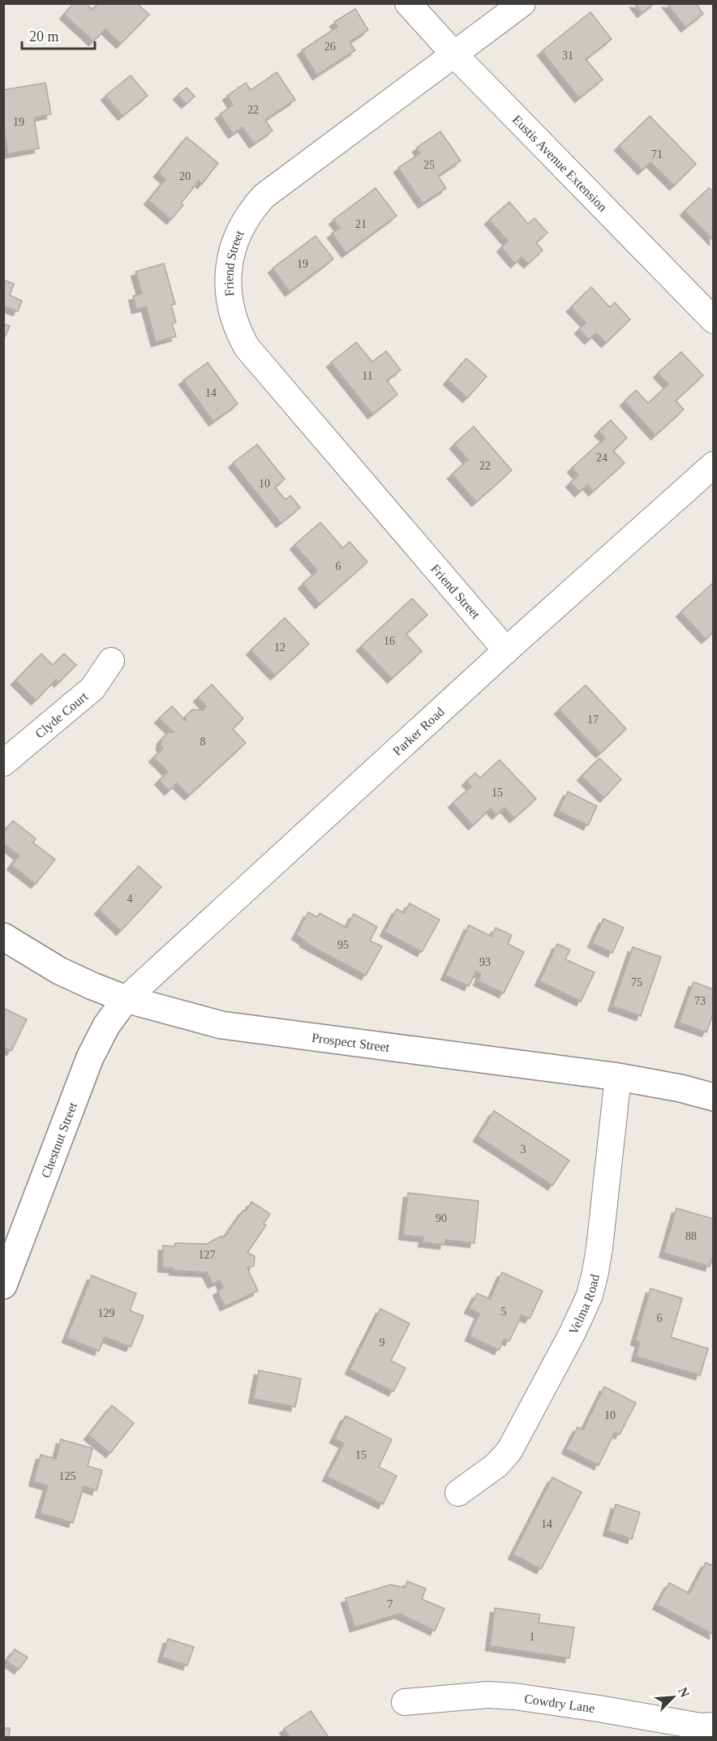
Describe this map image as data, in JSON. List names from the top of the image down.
{
  "streets": {
    "main road": ["Prospect Street", "Chestnut Street"],
    "street": [
      "Eustis Avenue Extension",
      "Friend Street",
      "Clyde Court",
      "Parker Road",
      "Velma Road",
      "Cowdry Lane"
    ]
  },
  "crossings": [
    ["Eustis Avenue Extension", "Friend Street"],
    ["Friend Street", "Parker Road"],
    ["Parker Road", "Prospect Street"],
    ["Parker Road", "Chestnut Street"],
    ["Prospect Street", "Chestnut Street"],
    ["Prospect Street", "Velma Road"]
  ],
  "house_numbers": [
    "26",
    "31",
    "22",
    "19",
    "71",
    "25",
    "20",
    "21",
    "19",
    "11",
    "14",
    "24",
    "22",
    "10",
    "6",
    "16",
    "12",
    "17",
    "8",
    "15",
    "4",
    "95",
    "93",
    "75",
    "73",
    "3",
    "90",
    "88",
    "127",
    "5",
    "129",
    "6",
    "9",
    "10",
    "15",
    "125",
    "14",
    "7",
    "1"
  ],
  "scale_bar": "20 m",
  "north": "top right"
}
